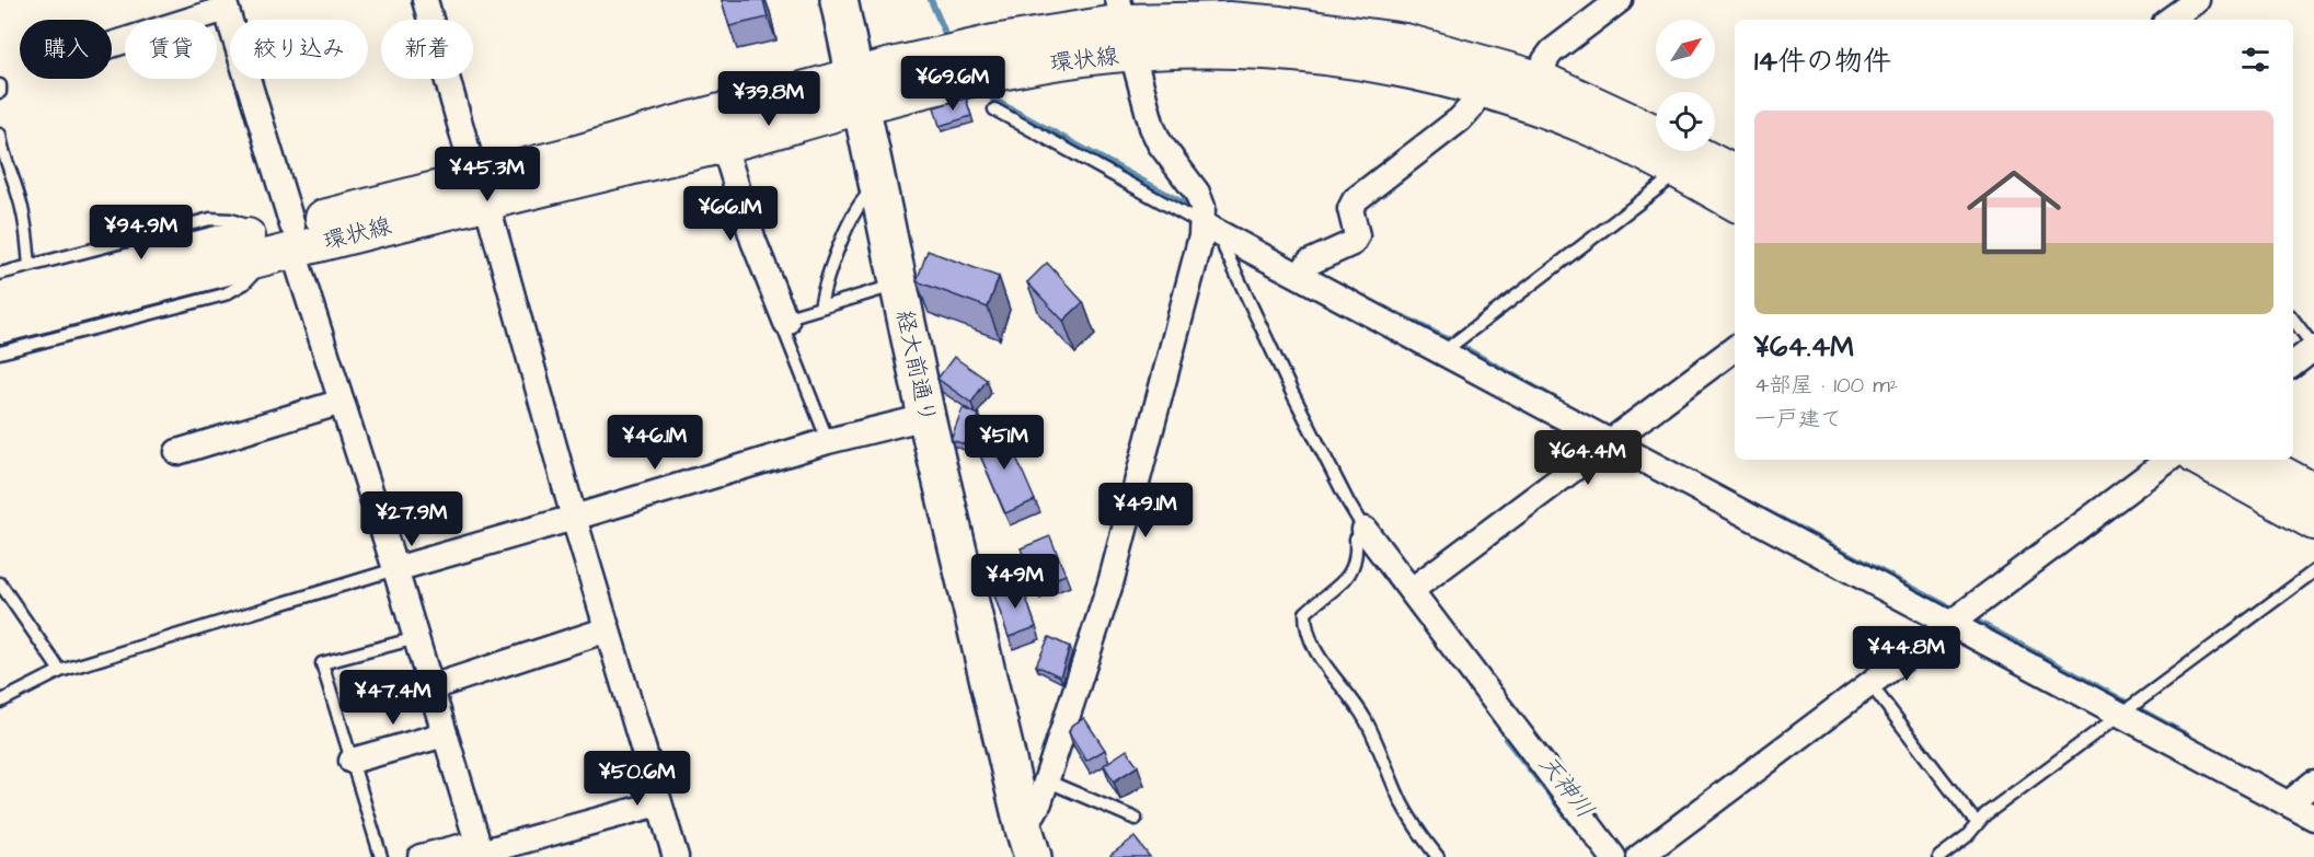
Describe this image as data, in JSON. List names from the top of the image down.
{
  "streets": {
    "main road": ["経大前通り"],
    "street": ["環状線"]
  },
  "crossings": [
    ["環状線", "経大前通り"]
  ],
  "water": ["天神川"],
  "north": "top right",
  "page": {
    "chip": [
      "購入",
      "賃貸",
      "絞り込み",
      "新着"
    ],
    "heading": "14件の物件",
    "price": [
      "¥69.6M",
      "¥39.8M",
      "¥45.3M",
      "¥66.1M",
      "¥94.9M",
      "¥46.1M",
      "¥51M",
      "¥64.4M",
      "¥49.1M",
      "¥27.9M",
      "¥49M",
      "¥44.8M",
      "¥47.4M",
      "¥50.6M"
    ],
    "list": [
      {
        "name": "¥64.4M",
        "note": "4部屋 · 100 m² · 一戸建て"
      }
    ]
  }
}
